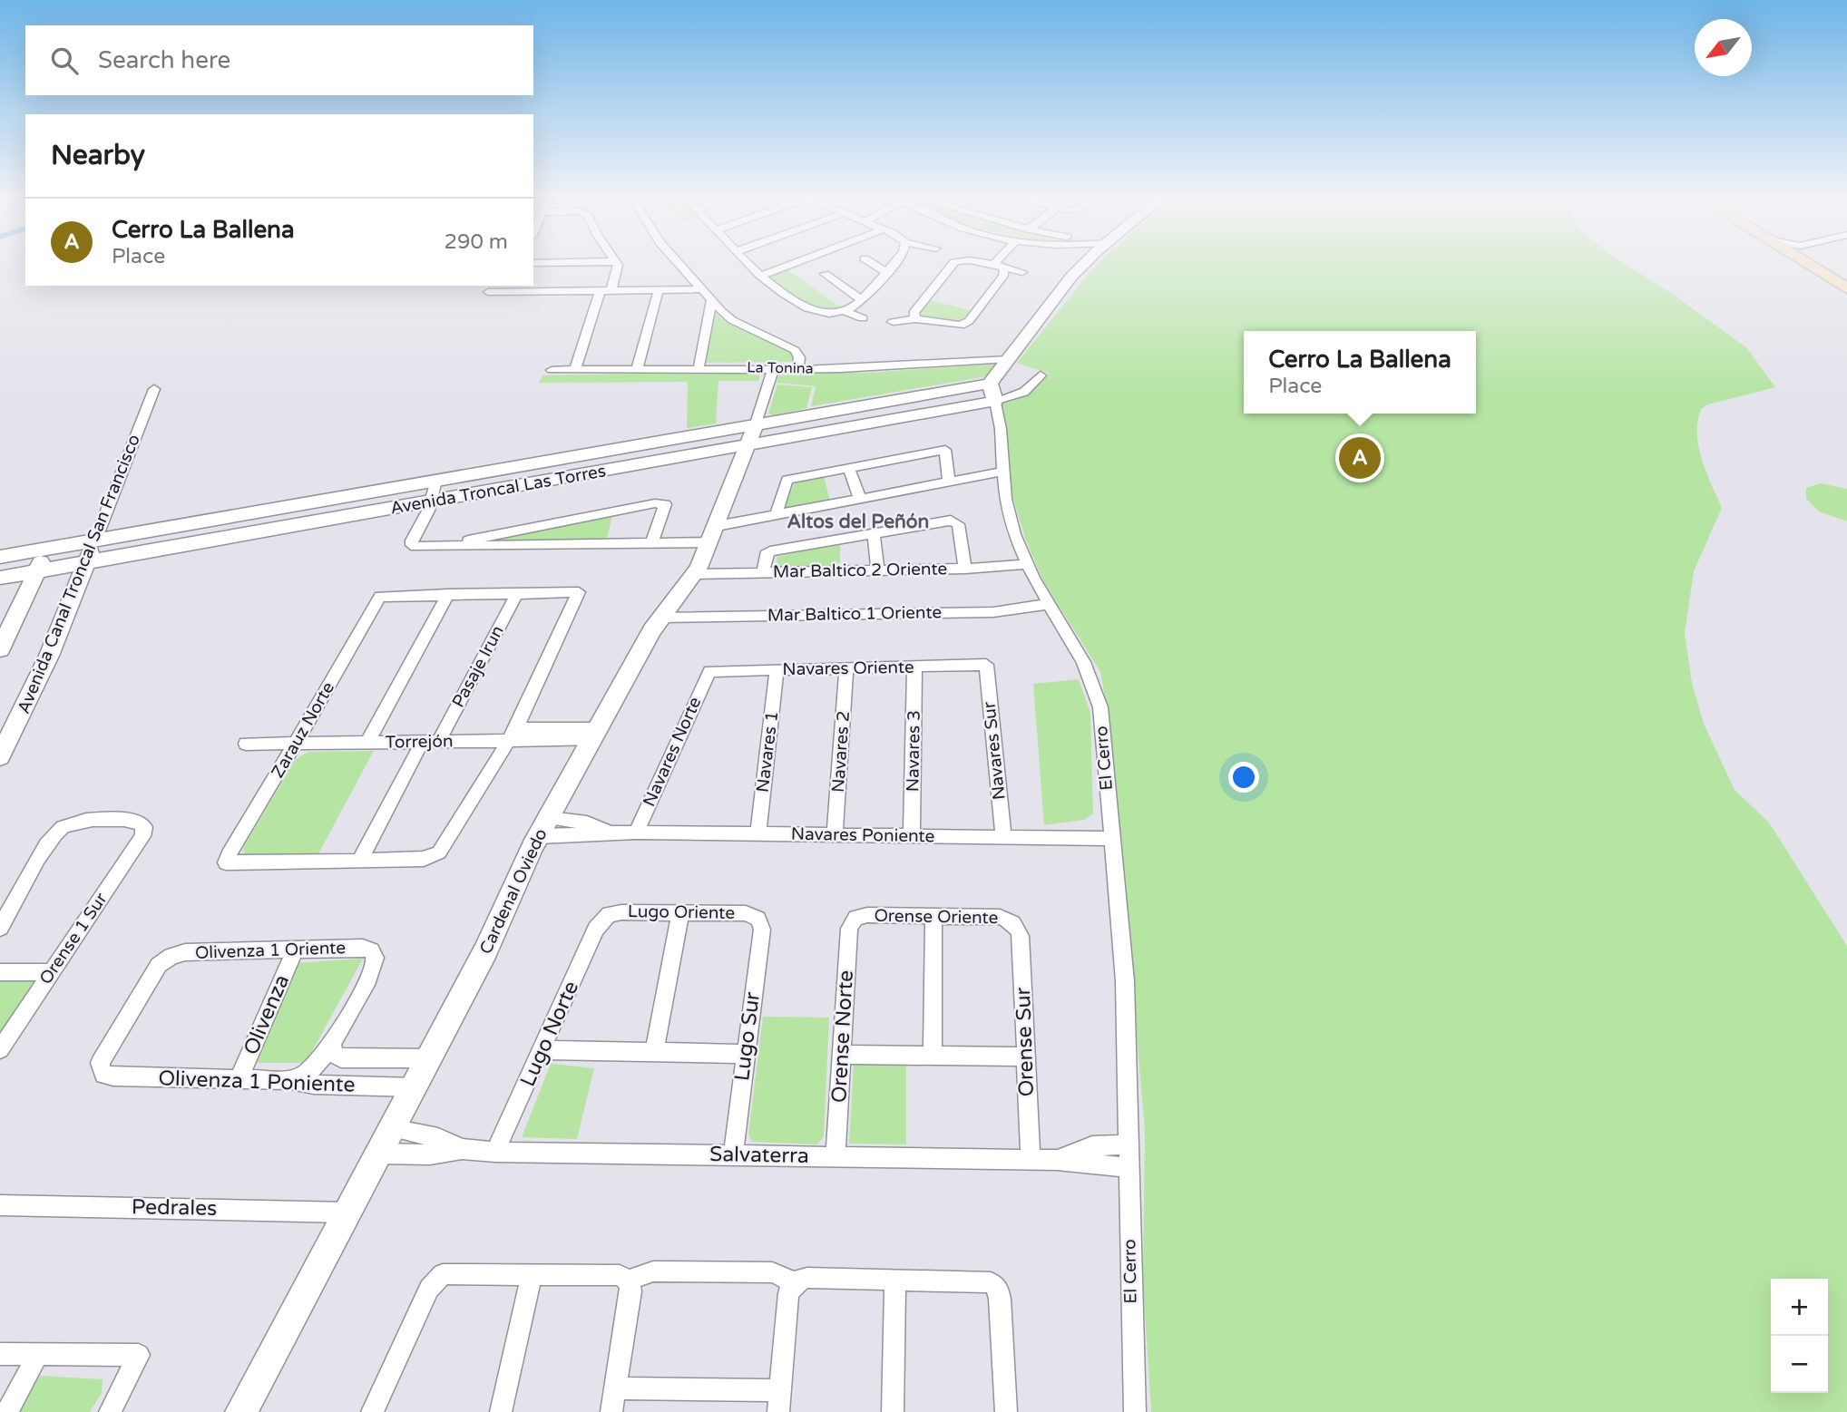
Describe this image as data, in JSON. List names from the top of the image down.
{
  "streets": {
    "street": [
      "La Tonina",
      "Avenida Troncal Las Torres",
      "Mar Baltico 2 Oriente",
      "Avenida Canal Troncal San Francisco",
      "Mar Baltico 1 Oriente",
      "Pasaje Irun",
      "Navares Oriente",
      "Zarauz Norte",
      "Torrejón",
      "Navares 3",
      "Navares Sur",
      "Navares Norte",
      "Navares 1",
      "Navares 2",
      "El Cerro",
      "Navares Poniente",
      "Cardenal Oviedo",
      "Lugo Oriente",
      "Orense Oriente",
      "Orense 1 Sur",
      "Olivenza 1 Oriente",
      "Olivenza",
      "Lugo Norte",
      "Lugo Sur",
      "Orense Norte",
      "Orense Sur",
      "Olivenza 1 Poniente",
      "Salvaterra",
      "Pedrales"
    ]
  },
  "crossings": [
    ["La Tonina", "Cardenal Oviedo"],
    ["Avenida Troncal Las Torres", "Avenida Canal Troncal San Francisco"],
    ["Avenida Troncal Las Torres", "El Cerro"],
    ["Avenida Troncal Las Torres", "Cardenal Oviedo"],
    ["Mar Baltico 2 Oriente", "El Cerro"],
    ["Mar Baltico 2 Oriente", "Cardenal Oviedo"],
    ["Mar Baltico 1 Oriente", "El Cerro"],
    ["Mar Baltico 1 Oriente", "Cardenal Oviedo"],
    ["Pasaje Irun", "Torrejón"],
    ["Navares Oriente", "Navares 3"],
    ["Navares Oriente", "Navares Sur"],
    ["Navares Oriente", "Navares Norte"],
    ["Navares Oriente", "Navares 1"],
    ["Navares Oriente", "Navares 2"],
    ["Zarauz Norte", "Torrejón"],
    ["Torrejón", "Cardenal Oviedo"],
    ["Navares 3", "Navares Poniente"],
    ["Navares Sur", "Navares Poniente"],
    ["Navares Norte", "Navares Poniente"],
    ["Navares 1", "Navares Poniente"],
    ["Navares 2", "Navares Poniente"],
    ["El Cerro", "Navares Poniente"],
    ["El Cerro", "Salvaterra"],
    ["Navares Poniente", "Cardenal Oviedo"],
    ["Cardenal Oviedo", "Olivenza 1 Poniente"],
    ["Cardenal Oviedo", "Salvaterra"],
    ["Cardenal Oviedo", "Pedrales"],
    ["Lugo Oriente", "Lugo Norte"],
    ["Lugo Oriente", "Lugo Sur"],
    ["Orense Oriente", "Orense Norte"],
    ["Orense Oriente", "Orense Sur"],
    ["Olivenza 1 Oriente", "Olivenza"],
    ["Olivenza 1 Oriente", "Olivenza 1 Poniente"],
    ["Olivenza", "Olivenza 1 Poniente"],
    ["Lugo Norte", "Salvaterra"],
    ["Lugo Sur", "Salvaterra"],
    ["Orense Norte", "Salvaterra"],
    ["Orense Sur", "Salvaterra"]
  ],
  "districts": ["Altos del Peñón"],
  "north": "bottom left",
  "page": {
    "search": "Search here",
    "heading": "Nearby",
    "list": [
      {
        "mark": "A",
        "name": "Cerro La Ballena",
        "note": "Place",
        "value": "290 m"
      }
    ],
    "popup": ["Cerro La Ballena", "Place"],
    "pins": "A",
    "map_buttons": ["+", "−"]
  }
}
